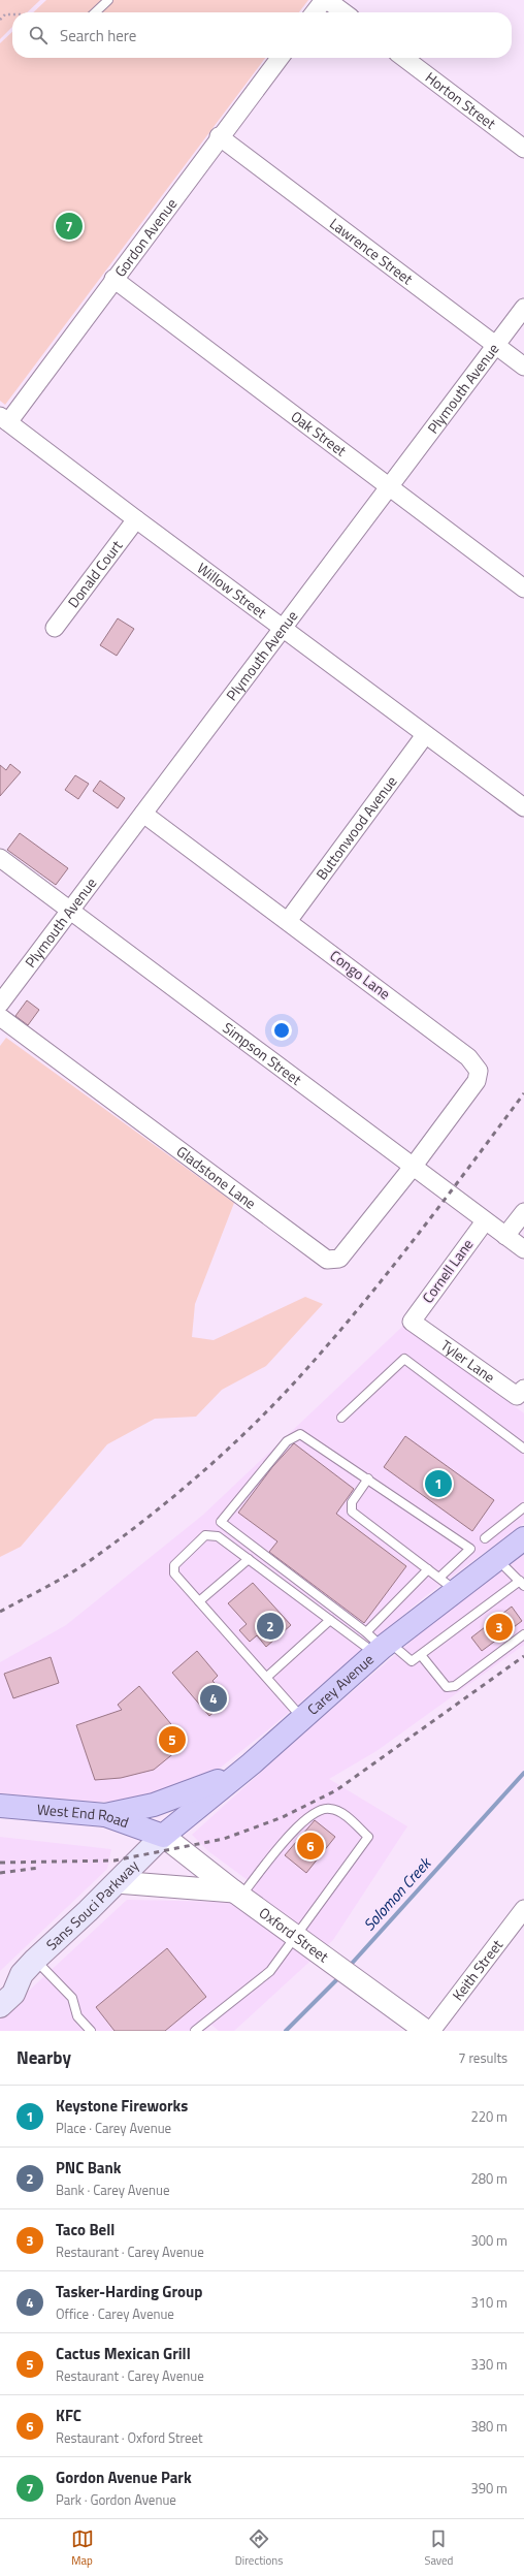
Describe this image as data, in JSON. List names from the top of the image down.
{
  "streets": {
    "main road": ["Carey Avenue", "West End Road", "Sans Souci Parkway"],
    "street": [
      "Horton Street",
      "Gordon Avenue",
      "Lawrence Street",
      "Plymouth Avenue",
      "Oak Street",
      "Donald Court",
      "Willow Street",
      "Buttonwood Avenue",
      "Congo Lane",
      "Simpson Street",
      "Gladstone Lane",
      "Cornell Lane",
      "Tyler Lane",
      "Oxford Street",
      "Keith Street"
    ]
  },
  "crossings": [
    ["Gordon Avenue", "Lawrence Street"],
    ["Gordon Avenue", "Oak Street"],
    ["Gordon Avenue", "Willow Street"],
    ["Lawrence Street", "Plymouth Avenue"],
    ["Plymouth Avenue", "Oak Street"],
    ["Plymouth Avenue", "Willow Street"],
    ["Plymouth Avenue", "Congo Lane"],
    ["Plymouth Avenue", "Simpson Street"],
    ["Donald Court", "Willow Street"],
    ["Willow Street", "Buttonwood Avenue"],
    ["Buttonwood Avenue", "Congo Lane"],
    ["Congo Lane", "Simpson Street"],
    ["Congo Lane", "Gladstone Lane"],
    ["Simpson Street", "Gladstone Lane"],
    ["Simpson Street", "Cornell Lane"],
    ["Cornell Lane", "Tyler Lane"],
    ["Carey Avenue", "West End Road"],
    ["Carey Avenue", "Sans Souci Parkway"],
    ["Carey Avenue", "Oxford Street"],
    ["West End Road", "Sans Souci Parkway"],
    ["West End Road", "Oxford Street"],
    ["Sans Souci Parkway", "Oxford Street"]
  ],
  "water": ["Solomon Creek"],
  "page": {
    "search": "Search here",
    "pins": [
      "7",
      "1",
      "2",
      "3",
      "4",
      "5",
      "6"
    ],
    "heading": ["Nearby", "7 results"],
    "list": [
      {
        "mark": "1",
        "name": "Keystone Fireworks",
        "note": "Place · Carey Avenue",
        "value": "220 m"
      },
      {
        "mark": "2",
        "name": "PNC Bank",
        "note": "Bank · Carey Avenue",
        "value": "280 m"
      },
      {
        "mark": "3",
        "name": "Taco Bell",
        "note": "Restaurant · Carey Avenue",
        "value": "300 m"
      },
      {
        "mark": "4",
        "name": "Tasker-Harding Group",
        "note": "Office · Carey Avenue",
        "value": "310 m"
      },
      {
        "mark": "5",
        "name": "Cactus Mexican Grill",
        "note": "Restaurant · Carey Avenue",
        "value": "330 m"
      },
      {
        "mark": "6",
        "name": "KFC",
        "note": "Restaurant · Oxford Street",
        "value": "380 m"
      },
      {
        "mark": "7",
        "name": "Gordon Avenue Park",
        "note": "Park · Gordon Avenue",
        "value": "390 m"
      }
    ],
    "nav": ["Map", "Directions", "Saved"]
  }
}
